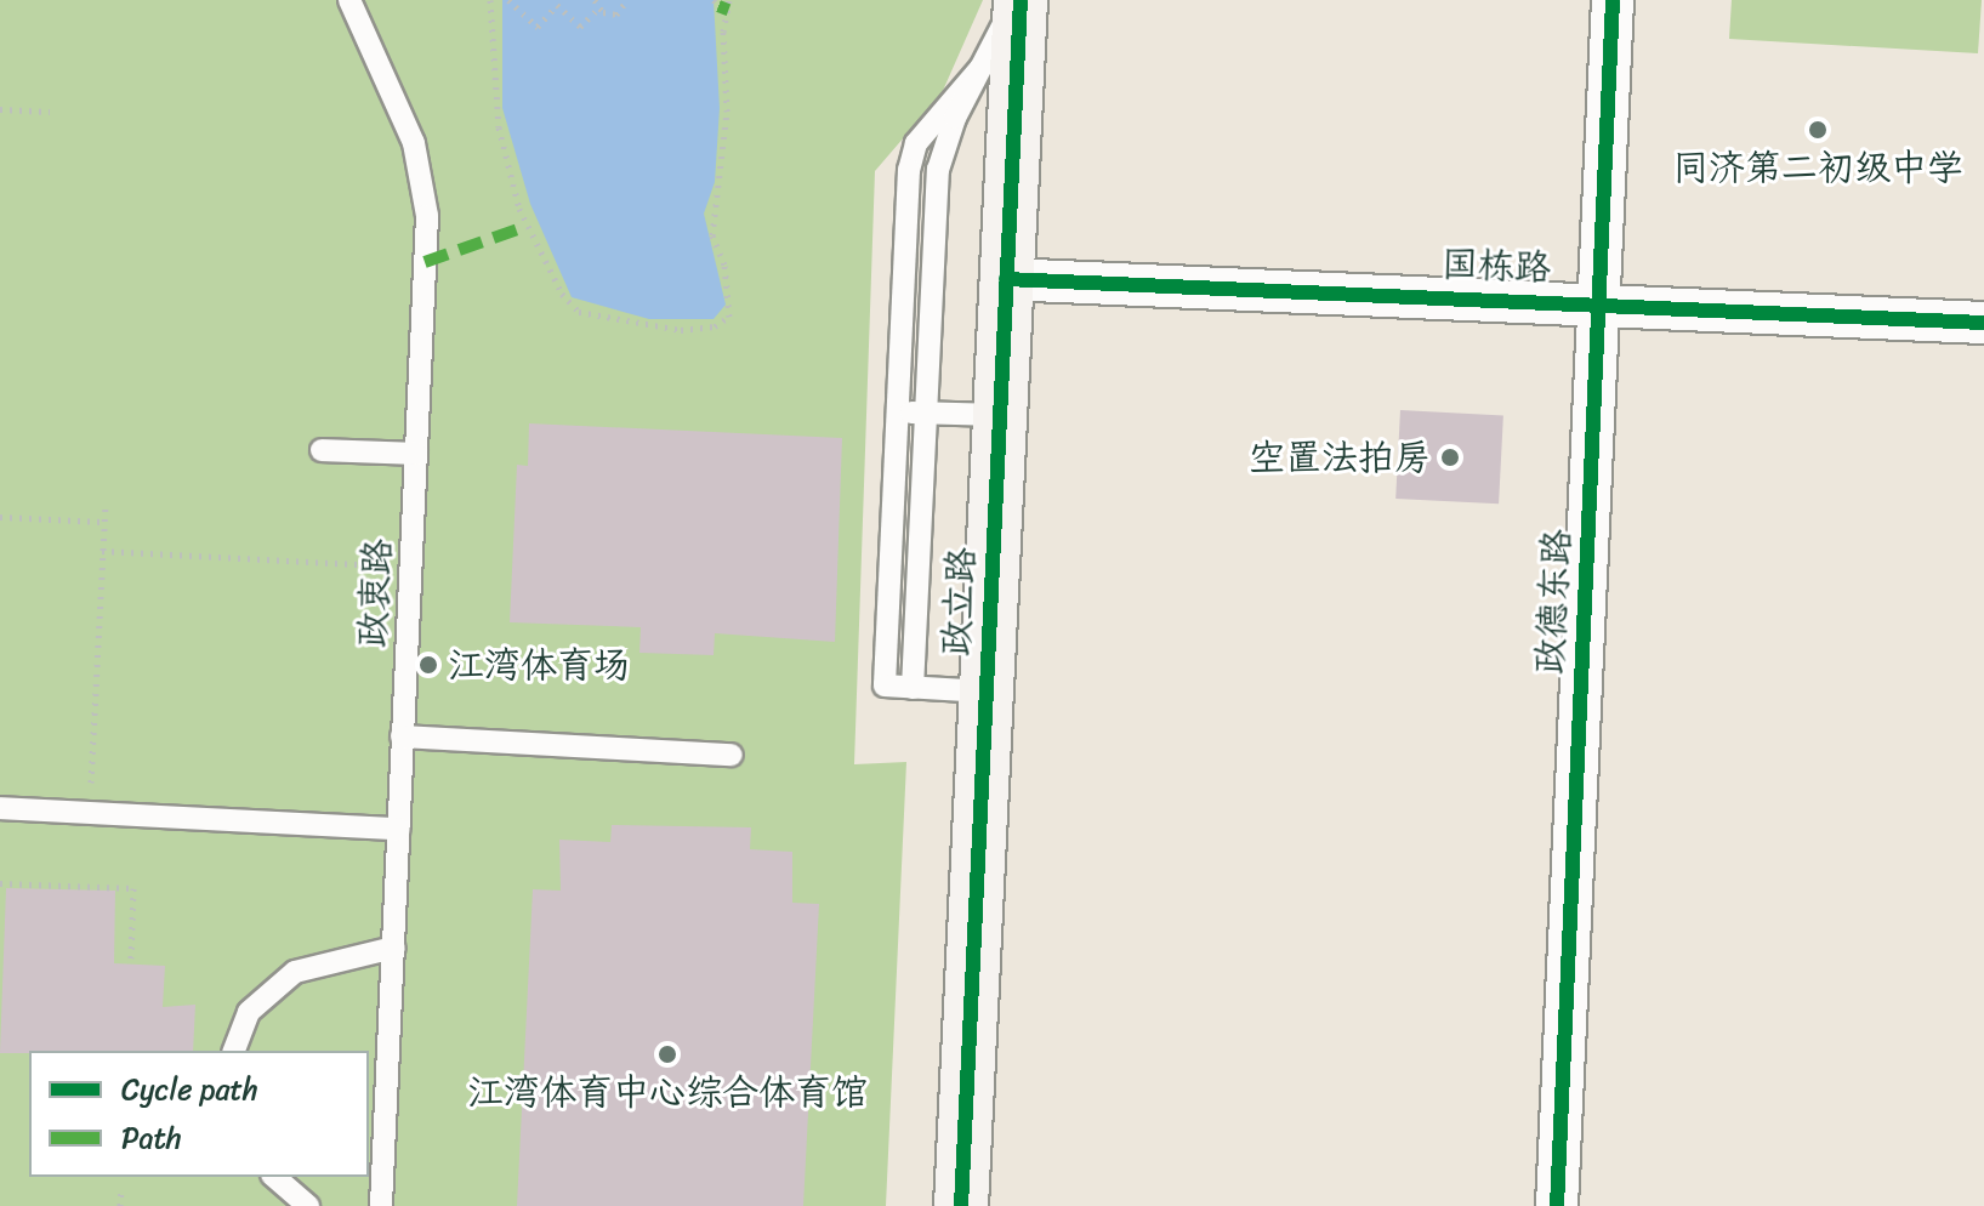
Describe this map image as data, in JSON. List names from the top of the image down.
{
  "streets": {
    "main road": ["政立路"],
    "street": ["国栋路", "政德东路"],
    "lane": ["政衷路"]
  },
  "crossings": [
    ["国栋路", "政立路"],
    ["国栋路", "政德东路"]
  ],
  "places": [
    "同济第二初级中学",
    "空置法拍房",
    "江湾体育场",
    "江湾体育中心综合体育馆"
  ],
  "legend": ["Cycle path", "Path"]
}
